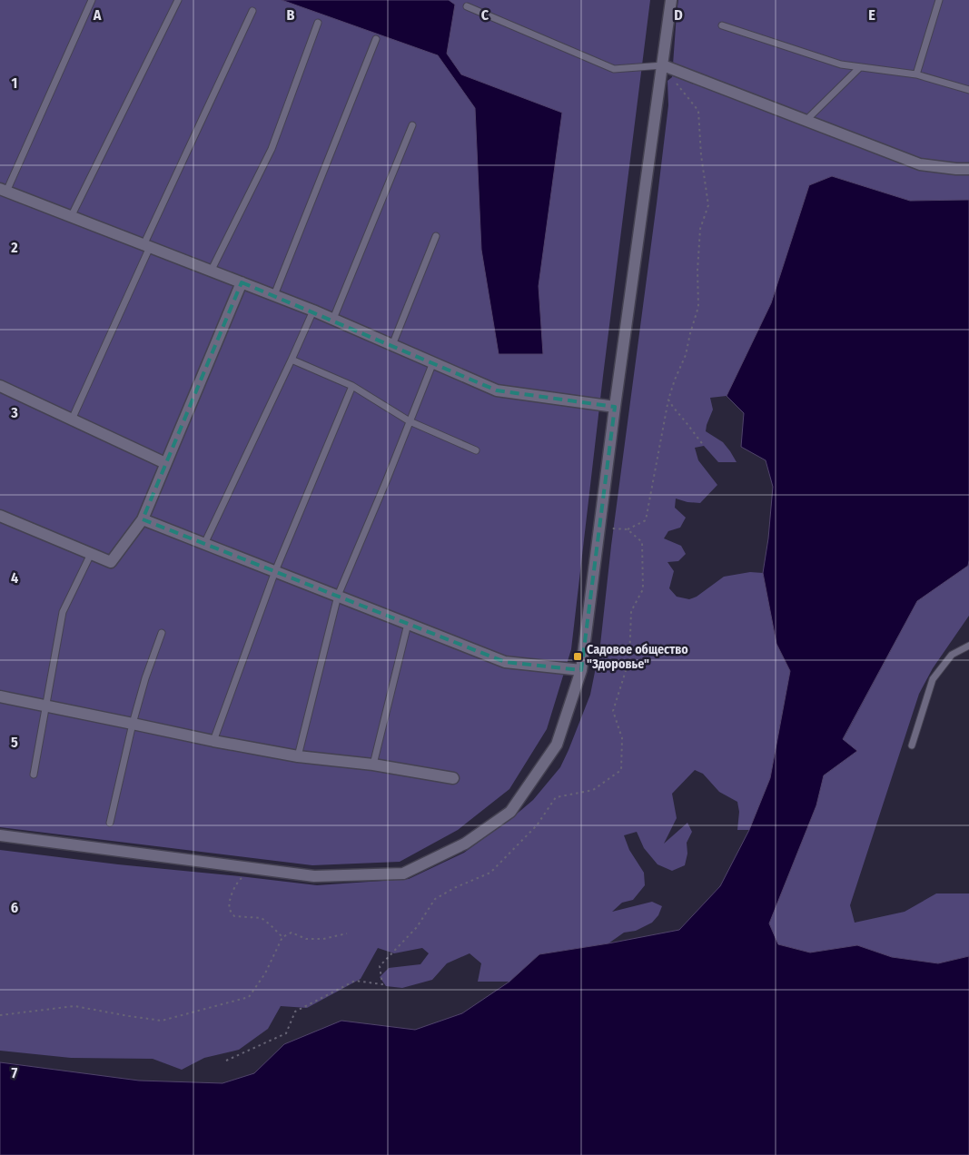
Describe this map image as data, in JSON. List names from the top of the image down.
{
  "places": {
    "transit": ["Садовое общество \"Здоровье\""]
  },
  "grid": {
    "columns": [
      "A",
      "B",
      "C",
      "D",
      "E"
    ],
    "rows": [
      "1",
      "2",
      "3",
      "4",
      "5",
      "6",
      "7"
    ]
  }
}
